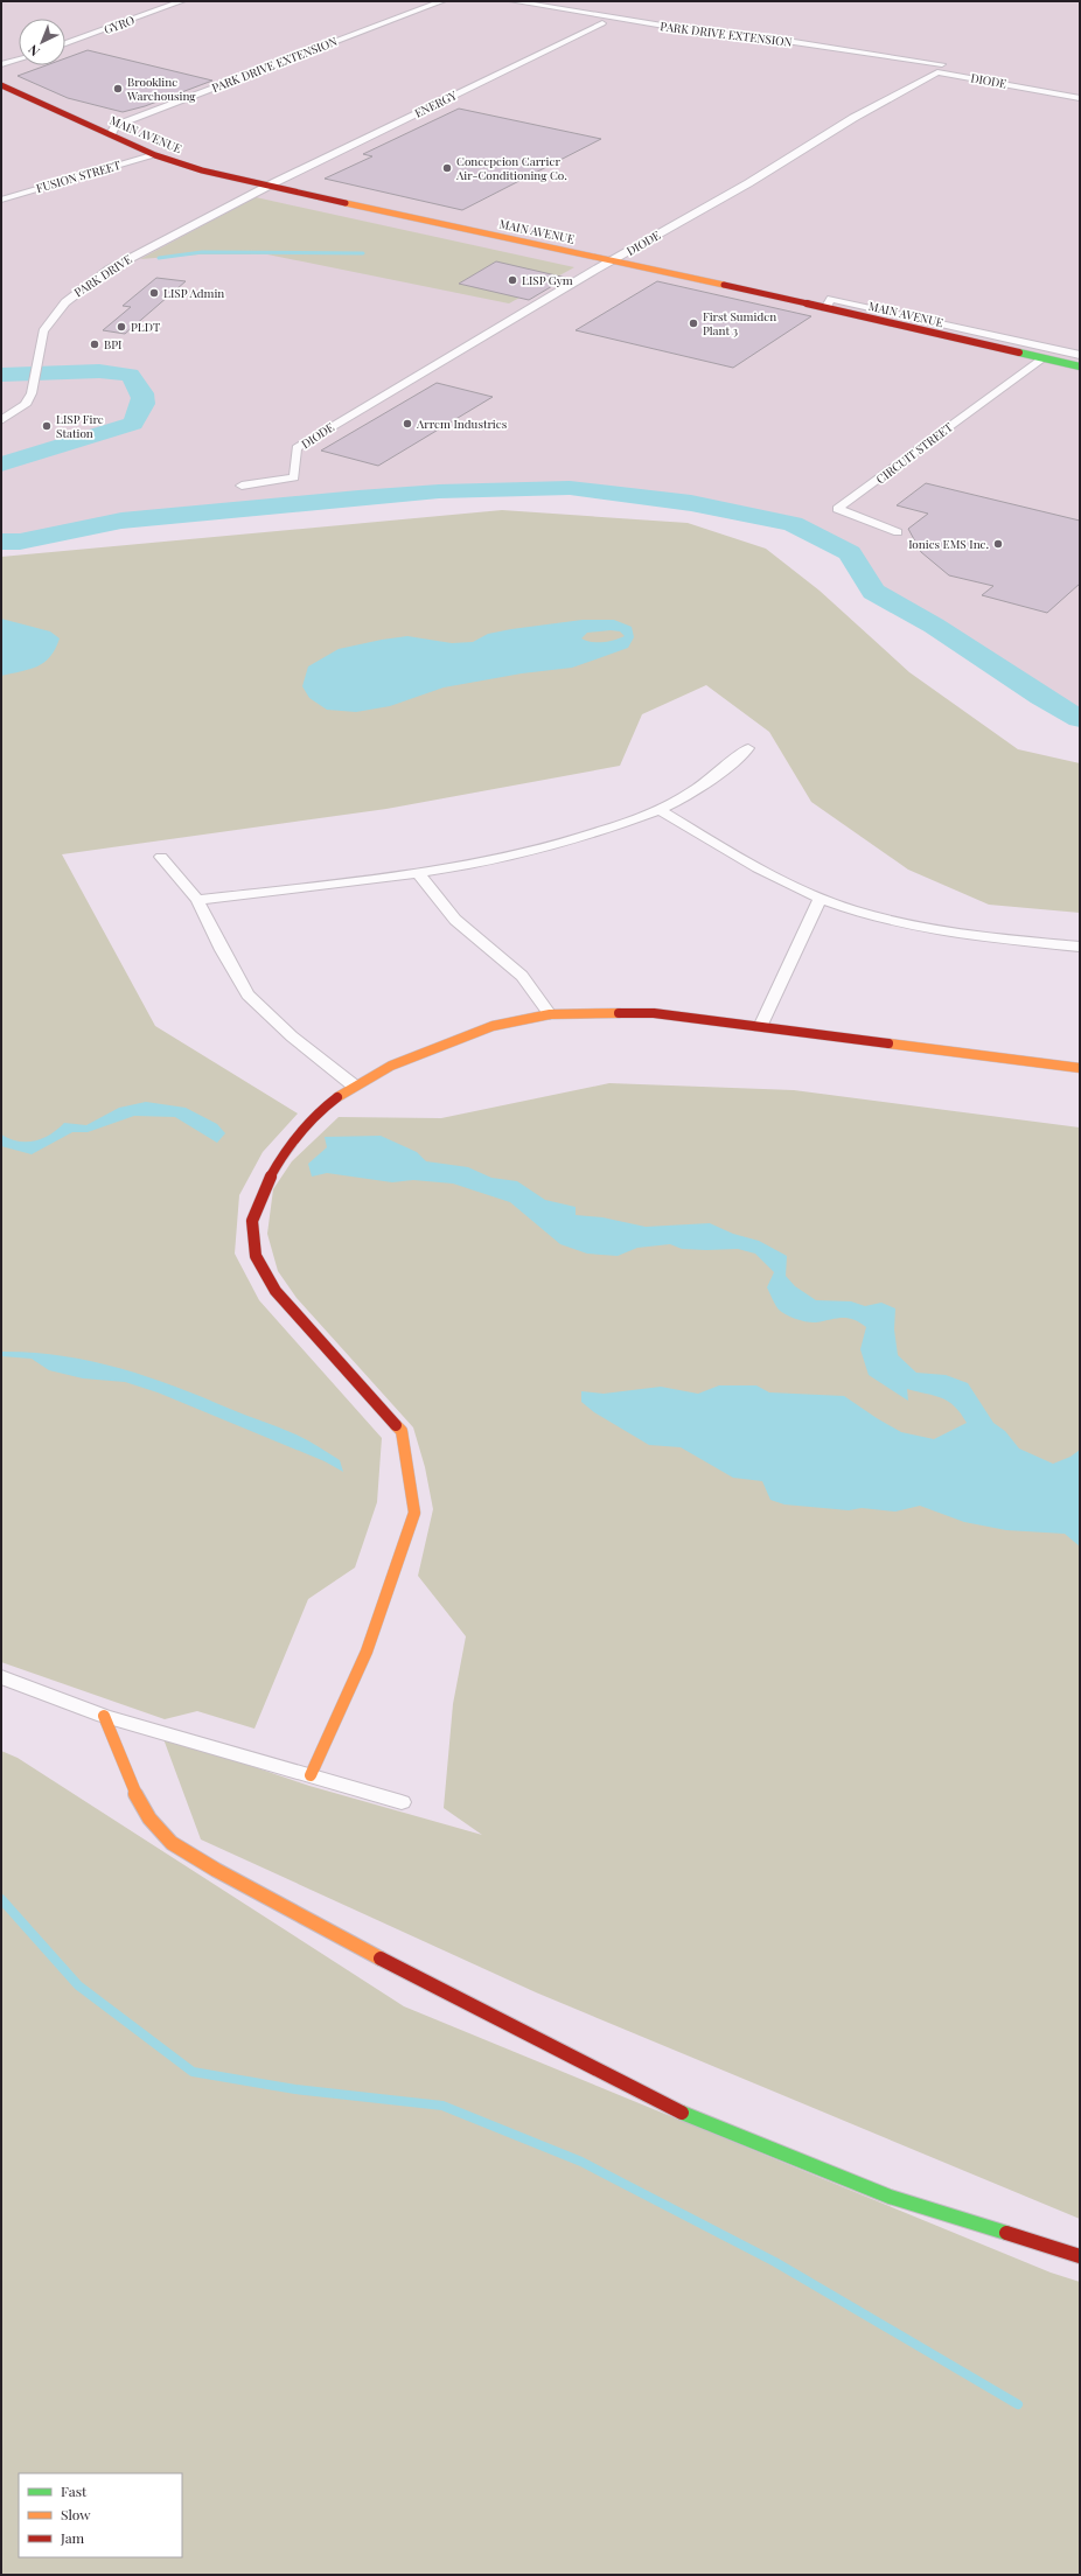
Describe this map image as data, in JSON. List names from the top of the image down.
{
  "streets": {
    "street": [
      "GYRO",
      "PARK DRIVE EXTENSION",
      "DIODE",
      "ENERGY",
      "MAIN AVENUE",
      "FUSION STREET",
      "PARK DRIVE",
      "CIRCUIT STREET"
    ]
  },
  "crossings": [
    ["PARK DRIVE EXTENSION", "MAIN AVENUE"],
    ["DIODE", "MAIN AVENUE"],
    ["ENERGY", "MAIN AVENUE"],
    ["ENERGY", "PARK DRIVE"],
    ["MAIN AVENUE", "FUSION STREET"],
    ["MAIN AVENUE", "PARK DRIVE"],
    ["MAIN AVENUE", "CIRCUIT STREET"]
  ],
  "places": [
    "Brookline Warehousing",
    "Concepcion Carrier Air-Conditioning Co.",
    "LISP Gym",
    "LISP Admin",
    "First Sumiden Plant 3",
    "PLDT",
    "BPI",
    "Arrem Industries",
    "LISP Fire Station",
    "Ionics EMS Inc."
  ],
  "legend": ["Fast", "Slow", "Jam"],
  "north": "bottom left"
}
